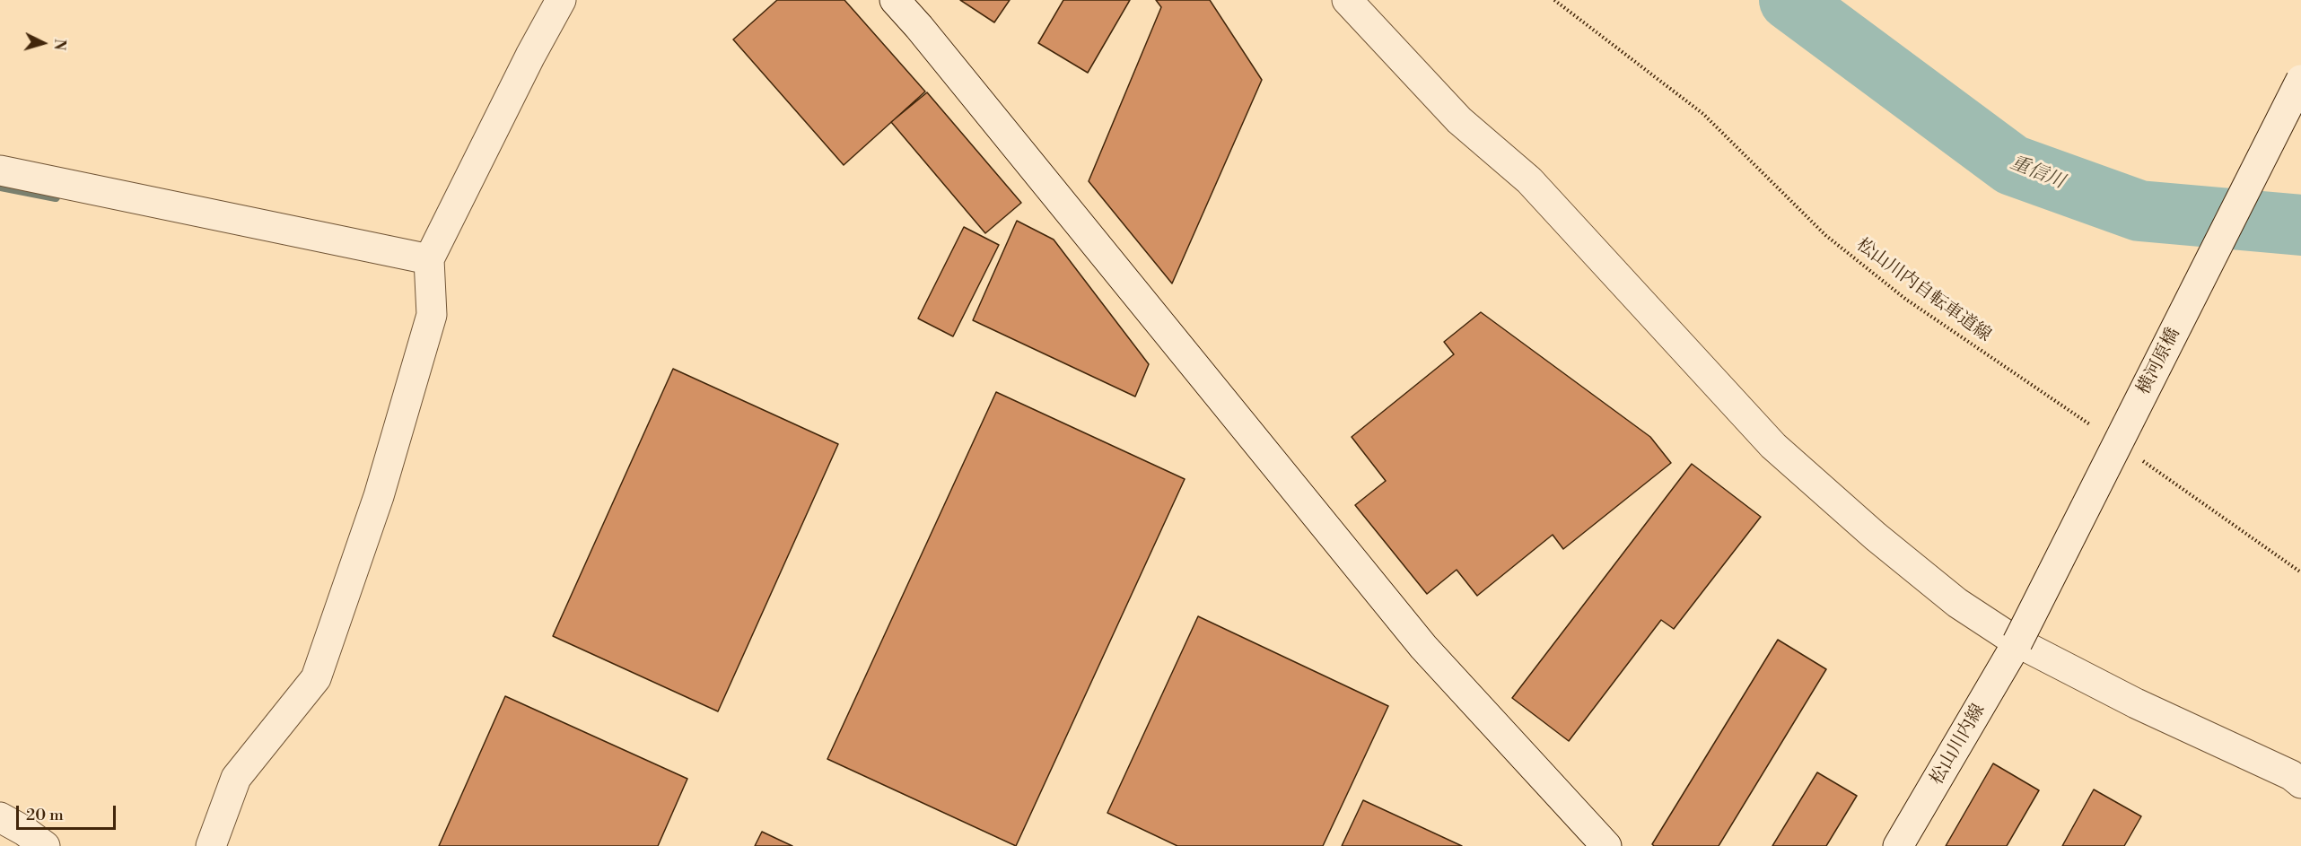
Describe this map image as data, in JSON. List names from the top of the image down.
{
  "streets": {
    "street": ["横河原橋", "松山川内線"],
    "path": ["松山川内自転車道線"]
  },
  "crossings": [
    ["横河原橋", "松山川内線"]
  ],
  "water": ["重信川"],
  "scale_bar": "20 m",
  "north": "right"
}
